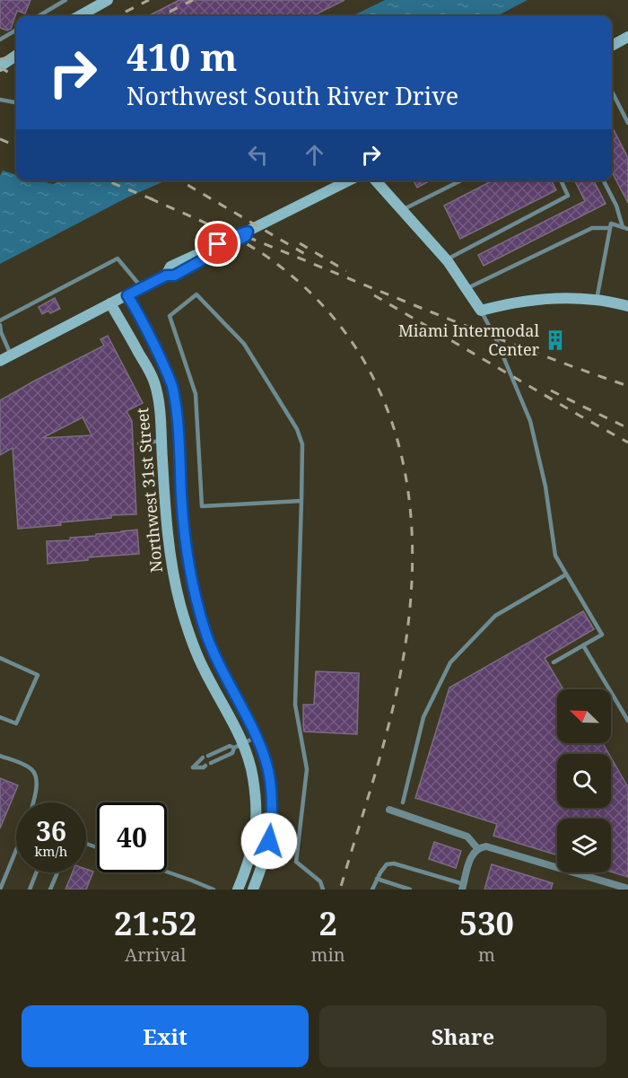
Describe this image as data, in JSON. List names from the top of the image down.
{
  "streets": {
    "street": ["Northwest 31st Street"]
  },
  "places": {
    "building": ["Miami Intermodal Center"]
  },
  "north": "top left",
  "page": {
    "turn": ["410 m", "Northwest South River Drive"],
    "speed": "36 km/h",
    "limit": "40",
    "eta": [
      "21:52",
      "Arrival",
      "2",
      "min",
      "530",
      "m"
    ],
    "buttons": ["Exit", "Share"]
  }
}
